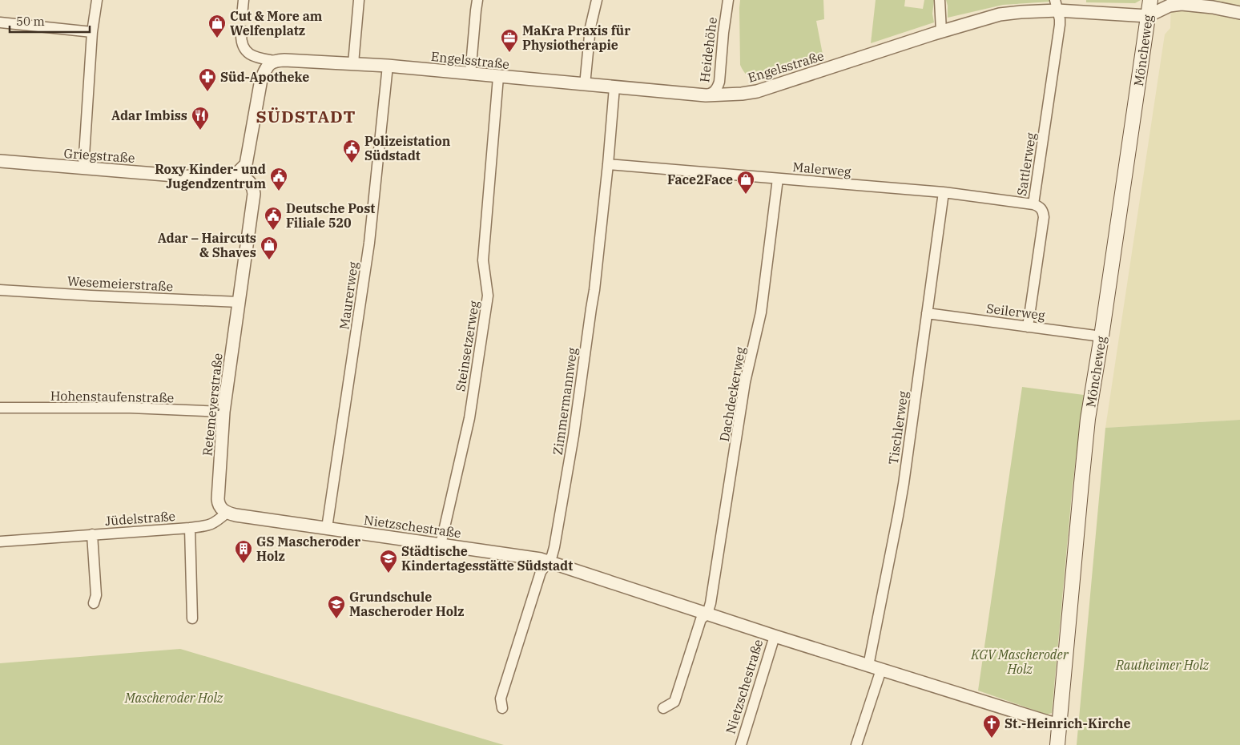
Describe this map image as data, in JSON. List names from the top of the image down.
{
  "streets": {
    "main road": ["Möncheweg"],
    "street": [
      "Heidehöhe",
      "Engelsstraße",
      "Griegstraße",
      "Sattlerweg",
      "Malerweg",
      "Wesemeierstraße",
      "Maurerweg",
      "Seilerweg",
      "Steinsetzerweg",
      "Dachdeckerweg",
      "Hohenstaufenstraße",
      "Zimmermannweg",
      "Retemeyerstraße",
      "Tischlerweg",
      "Jüdelstraße",
      "Nietzschestraße"
    ]
  },
  "crossings": [
    ["Heidehöhe", "Engelsstraße"],
    ["Möncheweg", "Engelsstraße"],
    ["Möncheweg", "Seilerweg"],
    ["Möncheweg", "Nietzschestraße"],
    ["Engelsstraße", "Sattlerweg"],
    ["Engelsstraße", "Maurerweg"],
    ["Engelsstraße", "Steinsetzerweg"],
    ["Engelsstraße", "Zimmermannweg"],
    ["Griegstraße", "Retemeyerstraße"],
    ["Sattlerweg", "Malerweg"],
    ["Sattlerweg", "Seilerweg"],
    ["Malerweg", "Dachdeckerweg"],
    ["Malerweg", "Zimmermannweg"],
    ["Malerweg", "Tischlerweg"],
    ["Wesemeierstraße", "Retemeyerstraße"],
    ["Maurerweg", "Nietzschestraße"],
    ["Seilerweg", "Tischlerweg"],
    ["Steinsetzerweg", "Nietzschestraße"],
    ["Dachdeckerweg", "Nietzschestraße"],
    ["Hohenstaufenstraße", "Retemeyerstraße"],
    ["Zimmermannweg", "Nietzschestraße"],
    ["Retemeyerstraße", "Nietzschestraße"],
    ["Tischlerweg", "Nietzschestraße"]
  ],
  "districts": ["SÜDSTADT"],
  "parks": ["KGV Mascheroder Holz", "Rautheimer Holz", "Mascheroder Holz"],
  "places": {
    "shop": ["Cut & More am Welfenplatz", "Face2Face", "Adar – Haircuts & Shaves"],
    "office": ["MaKra Praxis für Physiotherapie"],
    "pharmacy": ["Süd-Apotheke"],
    "restaurant": ["Adar Imbiss"],
    "public building": ["Polizeistation Südstadt", "Roxy Kinder- und Jugendzentrum", "Deutsche Post Filiale 520"],
    "building": ["GS Mascheroder Holz"],
    "school or university": ["Städtische Kindertagesstätte Südstadt", "Grundschule Mascheroder Holz"],
    "church": ["St.-Heinrich-Kirche"]
  },
  "scale_bar": "50 m"
}
